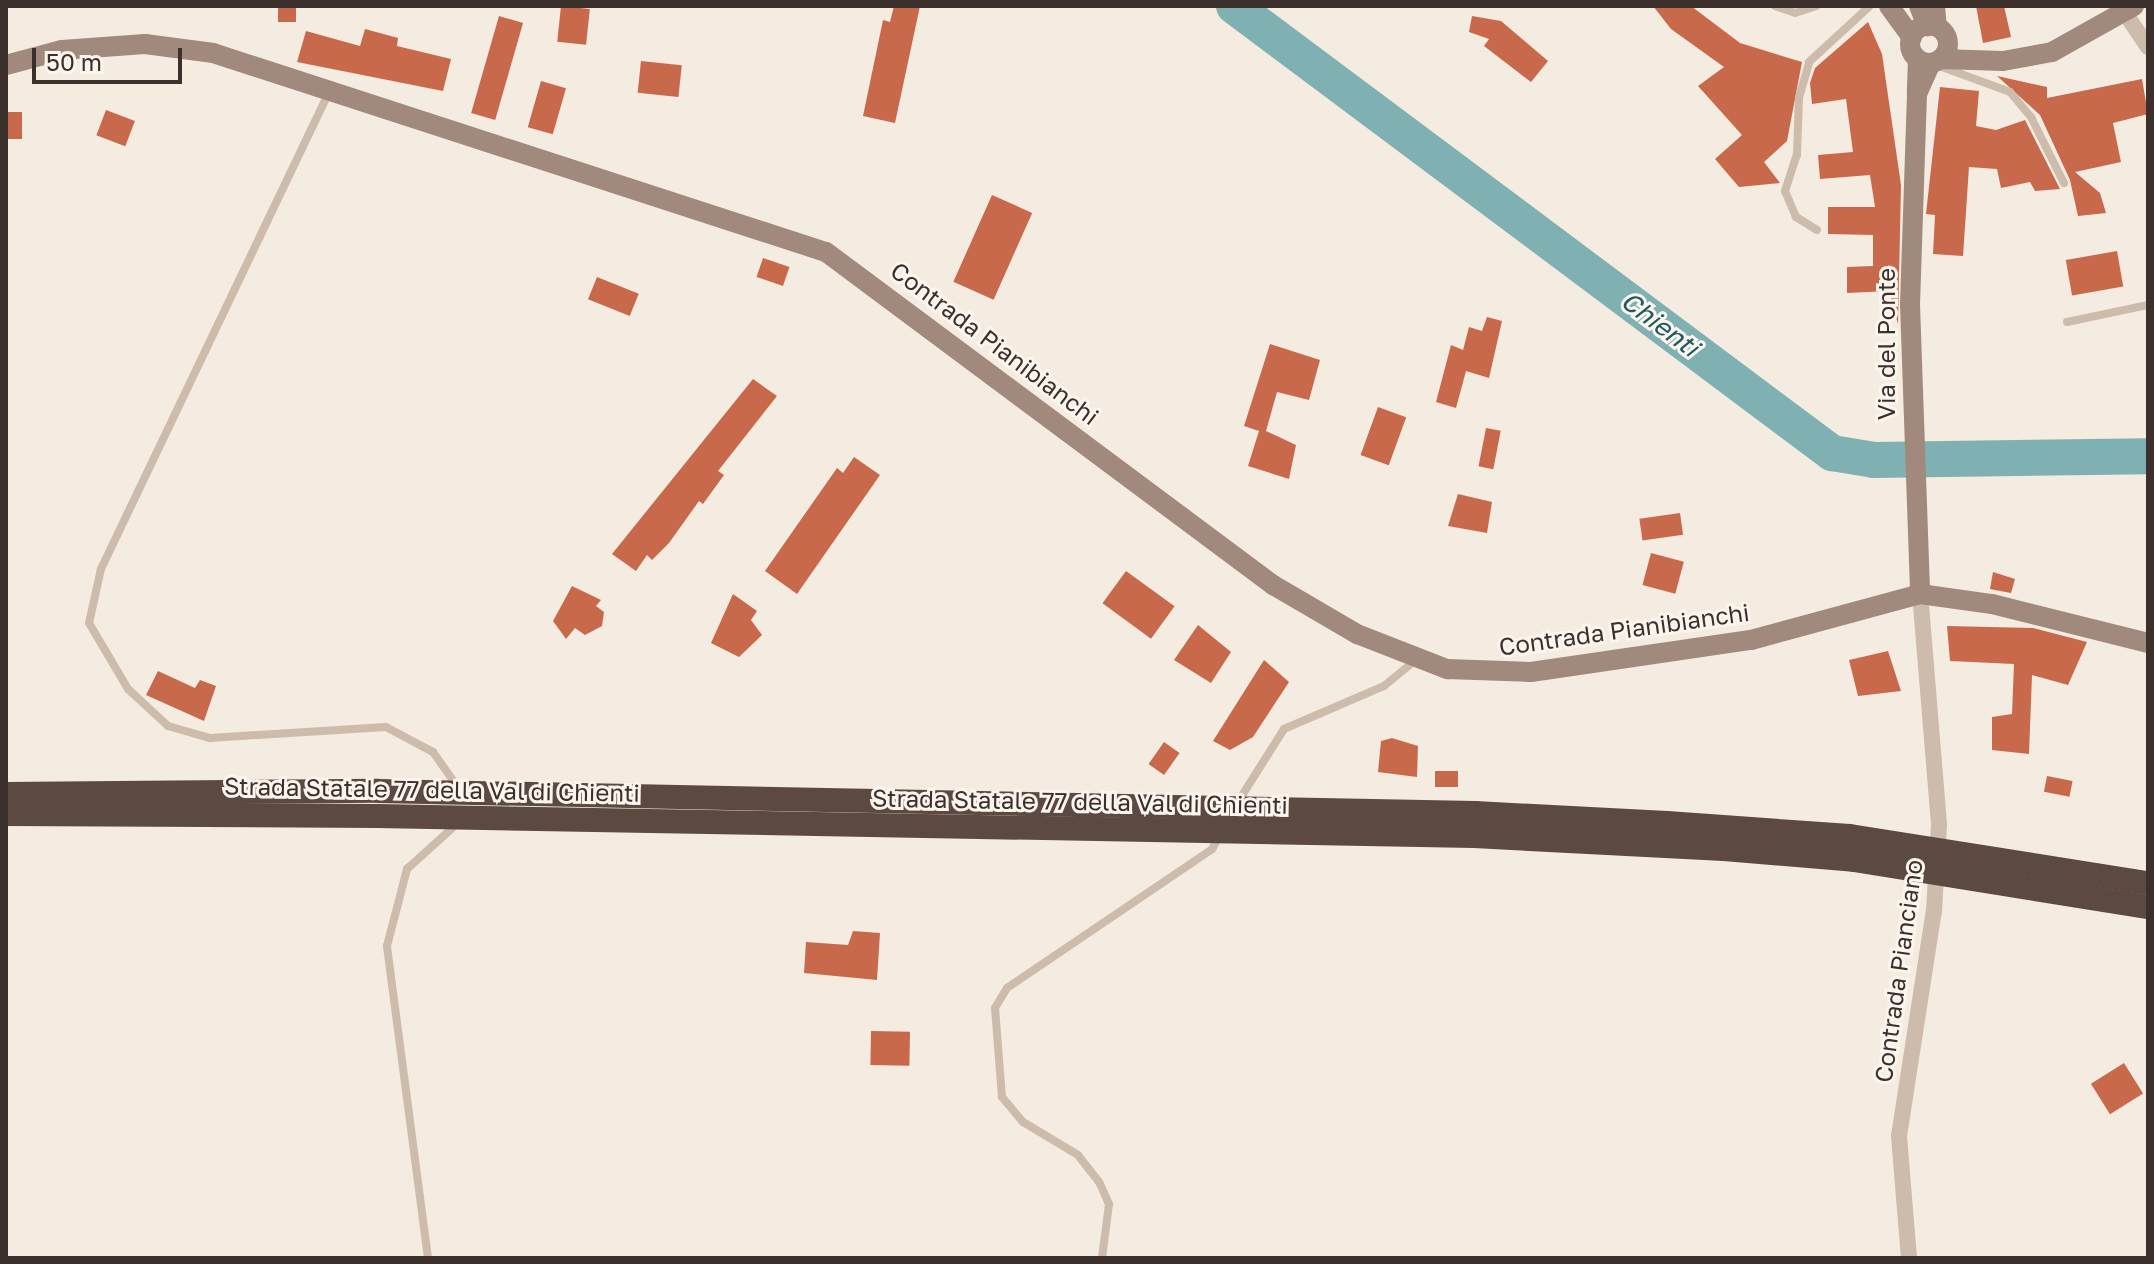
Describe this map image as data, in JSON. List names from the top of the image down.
{
  "streets": {
    "highway": ["Strada Statale 77 della Val di Chienti"],
    "street": ["Contrada Pianibianchi", "Via del Ponte", "Contrada Pianciano"]
  },
  "crossings": [
    ["Contrada Pianibianchi", "Via del Ponte"],
    ["Contrada Pianibianchi", "Contrada Pianciano"],
    ["Via del Ponte", "Contrada Pianciano"]
  ],
  "water": ["Chienti"],
  "scale_bar": "50 m"
}
